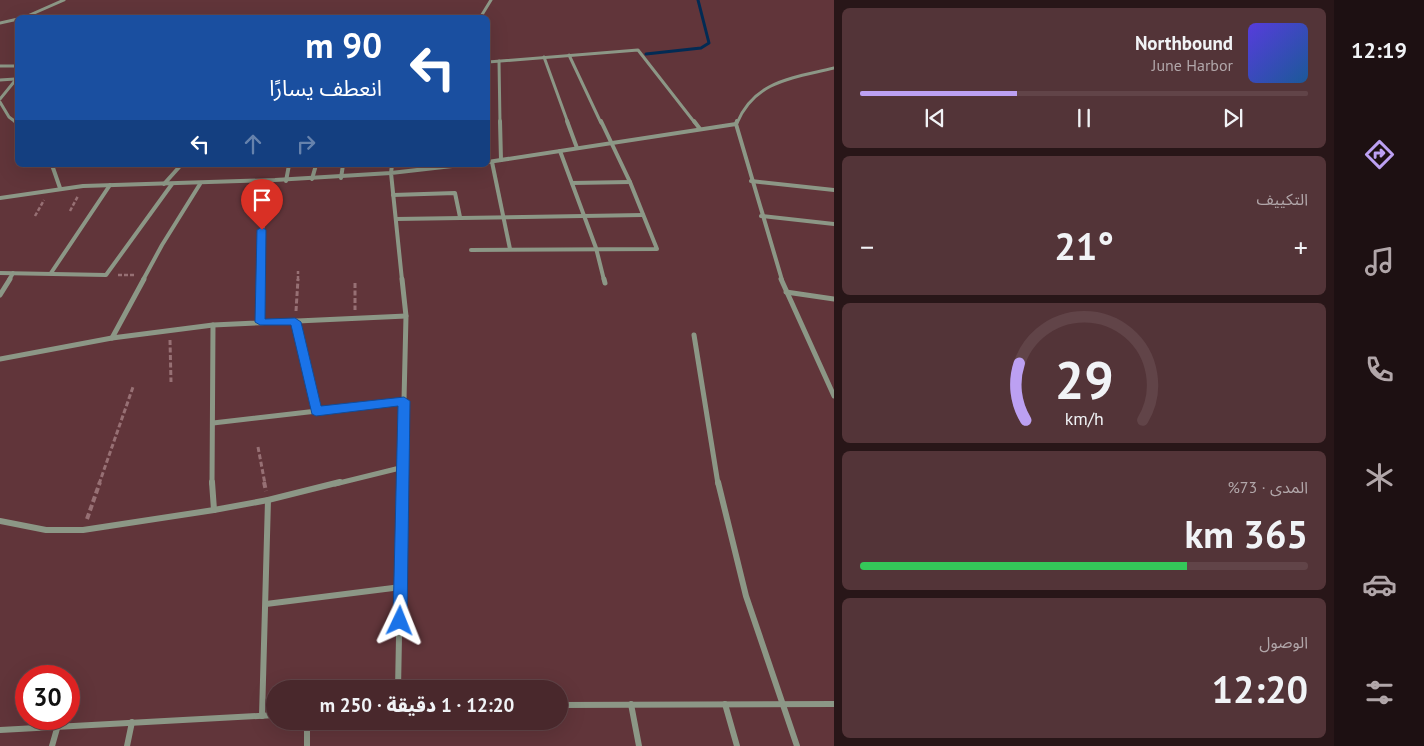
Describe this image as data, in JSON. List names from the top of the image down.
{
  "page": {
    "tabs": "12:19",
    "turn": ["90 m", "انعطف يسارًا"],
    "song": ["Northbound", "June Harbor"],
    "tile": [
      "التكييف",
      ["المدى · 73%", "365 km"],
      ["الوصول", "12:20"]
    ],
    "heat": ["−", "21°", "+"],
    "limit": "30",
    "trip": "12:20 · 1 دقيقة · 250 m",
    "gauge": ["29", "km/h"]
  }
}
